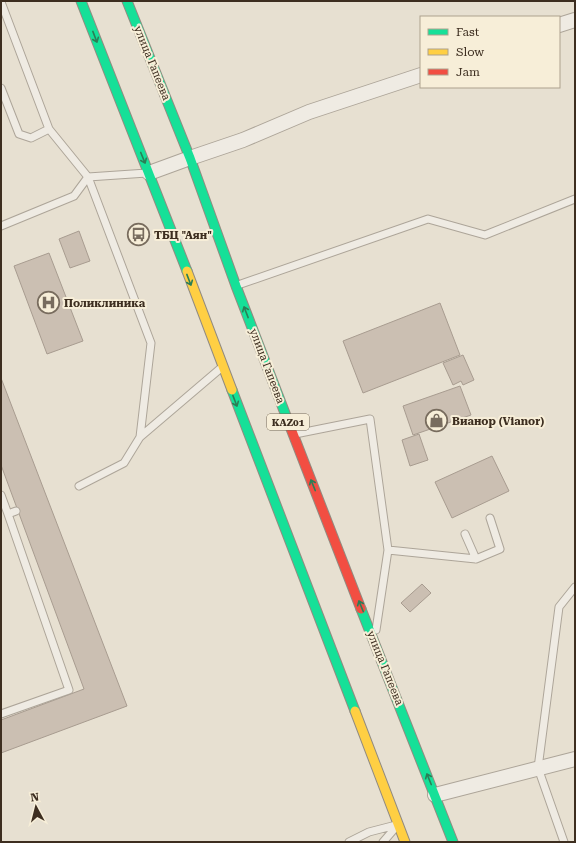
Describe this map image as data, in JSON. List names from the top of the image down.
{
  "streets": {
    "highway": ["улица Гапеева", "KАZ01"]
  },
  "places": {
    "bus stop": ["ТБЦ \"Аян\""],
    "hospital": ["Поликлиника"],
    "shop": ["Вианор (Vianor)"]
  },
  "legend": ["Fast", "Slow", "Jam"],
  "north": "top"
}
